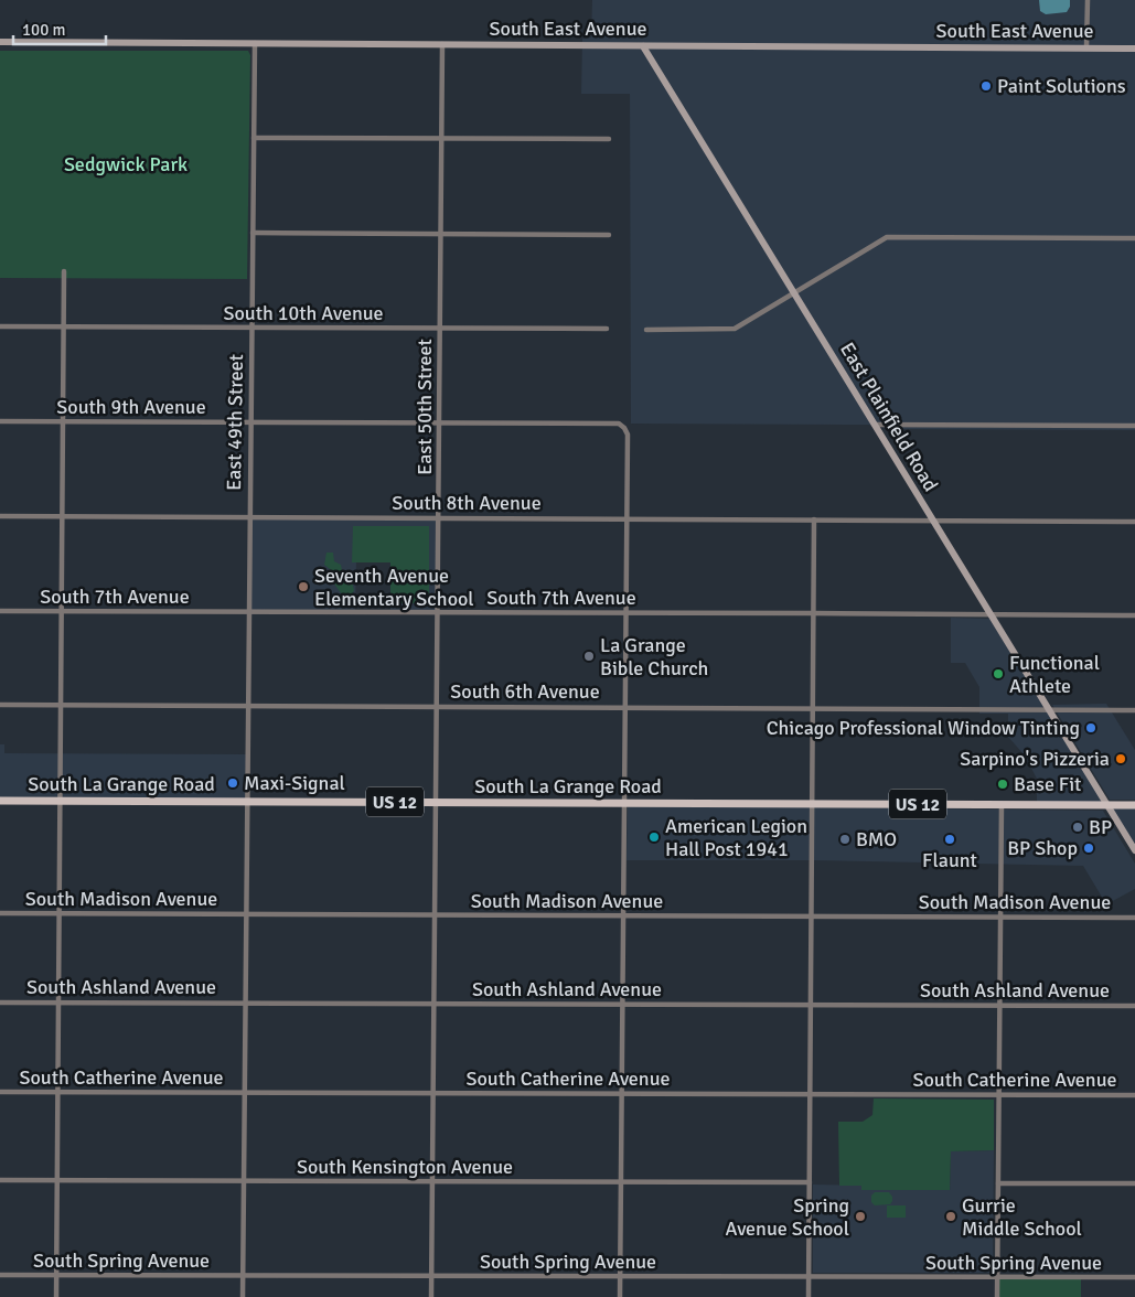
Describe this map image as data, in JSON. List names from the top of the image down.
{
  "streets": {
    "main road": [
      "South East Avenue",
      "East Plainfield Road",
      "South La Grange Road",
      "US 12"
    ],
    "street": [
      "South 10th Avenue",
      "South 9th Avenue",
      "East 50th Street",
      "East 49th Street",
      "South 8th Avenue",
      "South 7th Avenue",
      "South 6th Avenue",
      "South Madison Avenue",
      "South Ashland Avenue",
      "South Catherine Avenue",
      "South Kensington Avenue",
      "South Spring Avenue"
    ]
  },
  "crossings": [
    ["South East Avenue", "East 50th Street"],
    ["South East Avenue", "East Plainfield Road"],
    ["South East Avenue", "East 49th Street"],
    ["South 10th Avenue", "East 50th Street"],
    ["South 10th Avenue", "East 49th Street"],
    ["South 9th Avenue", "East 50th Street"],
    ["South 9th Avenue", "East 49th Street"],
    ["South 9th Avenue", "South 8th Avenue"],
    ["East 50th Street", "South 8th Avenue"],
    ["East 50th Street", "South 7th Avenue"],
    ["East 50th Street", "South 6th Avenue"],
    ["East 50th Street", "South La Grange Road"],
    ["East 50th Street", "South Madison Avenue"],
    ["East 50th Street", "South Ashland Avenue"],
    ["East 50th Street", "South Catherine Avenue"],
    ["East 50th Street", "South Kensington Avenue"],
    ["East 50th Street", "South Spring Avenue"],
    ["East Plainfield Road", "South 8th Avenue"],
    ["East Plainfield Road", "South 7th Avenue"],
    ["East Plainfield Road", "South 6th Avenue"],
    ["East Plainfield Road", "South La Grange Road"],
    ["East 49th Street", "South 8th Avenue"],
    ["East 49th Street", "South 7th Avenue"],
    ["East 49th Street", "South 6th Avenue"],
    ["East 49th Street", "South La Grange Road"],
    ["East 49th Street", "South Madison Avenue"],
    ["East 49th Street", "South Ashland Avenue"],
    ["East 49th Street", "South Catherine Avenue"],
    ["East 49th Street", "South Kensington Avenue"],
    ["East 49th Street", "South Spring Avenue"]
  ],
  "parks": ["Sedgwick Park"],
  "places": [
    "Paint Solutions",
    "Seventh Avenue Elementary School",
    "La Grange Bible Church",
    "Functional Athlete",
    "Chicago Professional Window Tinting",
    "Sarpino's Pizzeria",
    "Maxi-Signal",
    "Base Fit",
    "BP",
    "American Legion Hall Post 1941",
    "BMO",
    "Flaunt",
    "BP Shop",
    "Spring Avenue School",
    "Gurrie Middle School"
  ],
  "scale_bar": "100 m"
}
